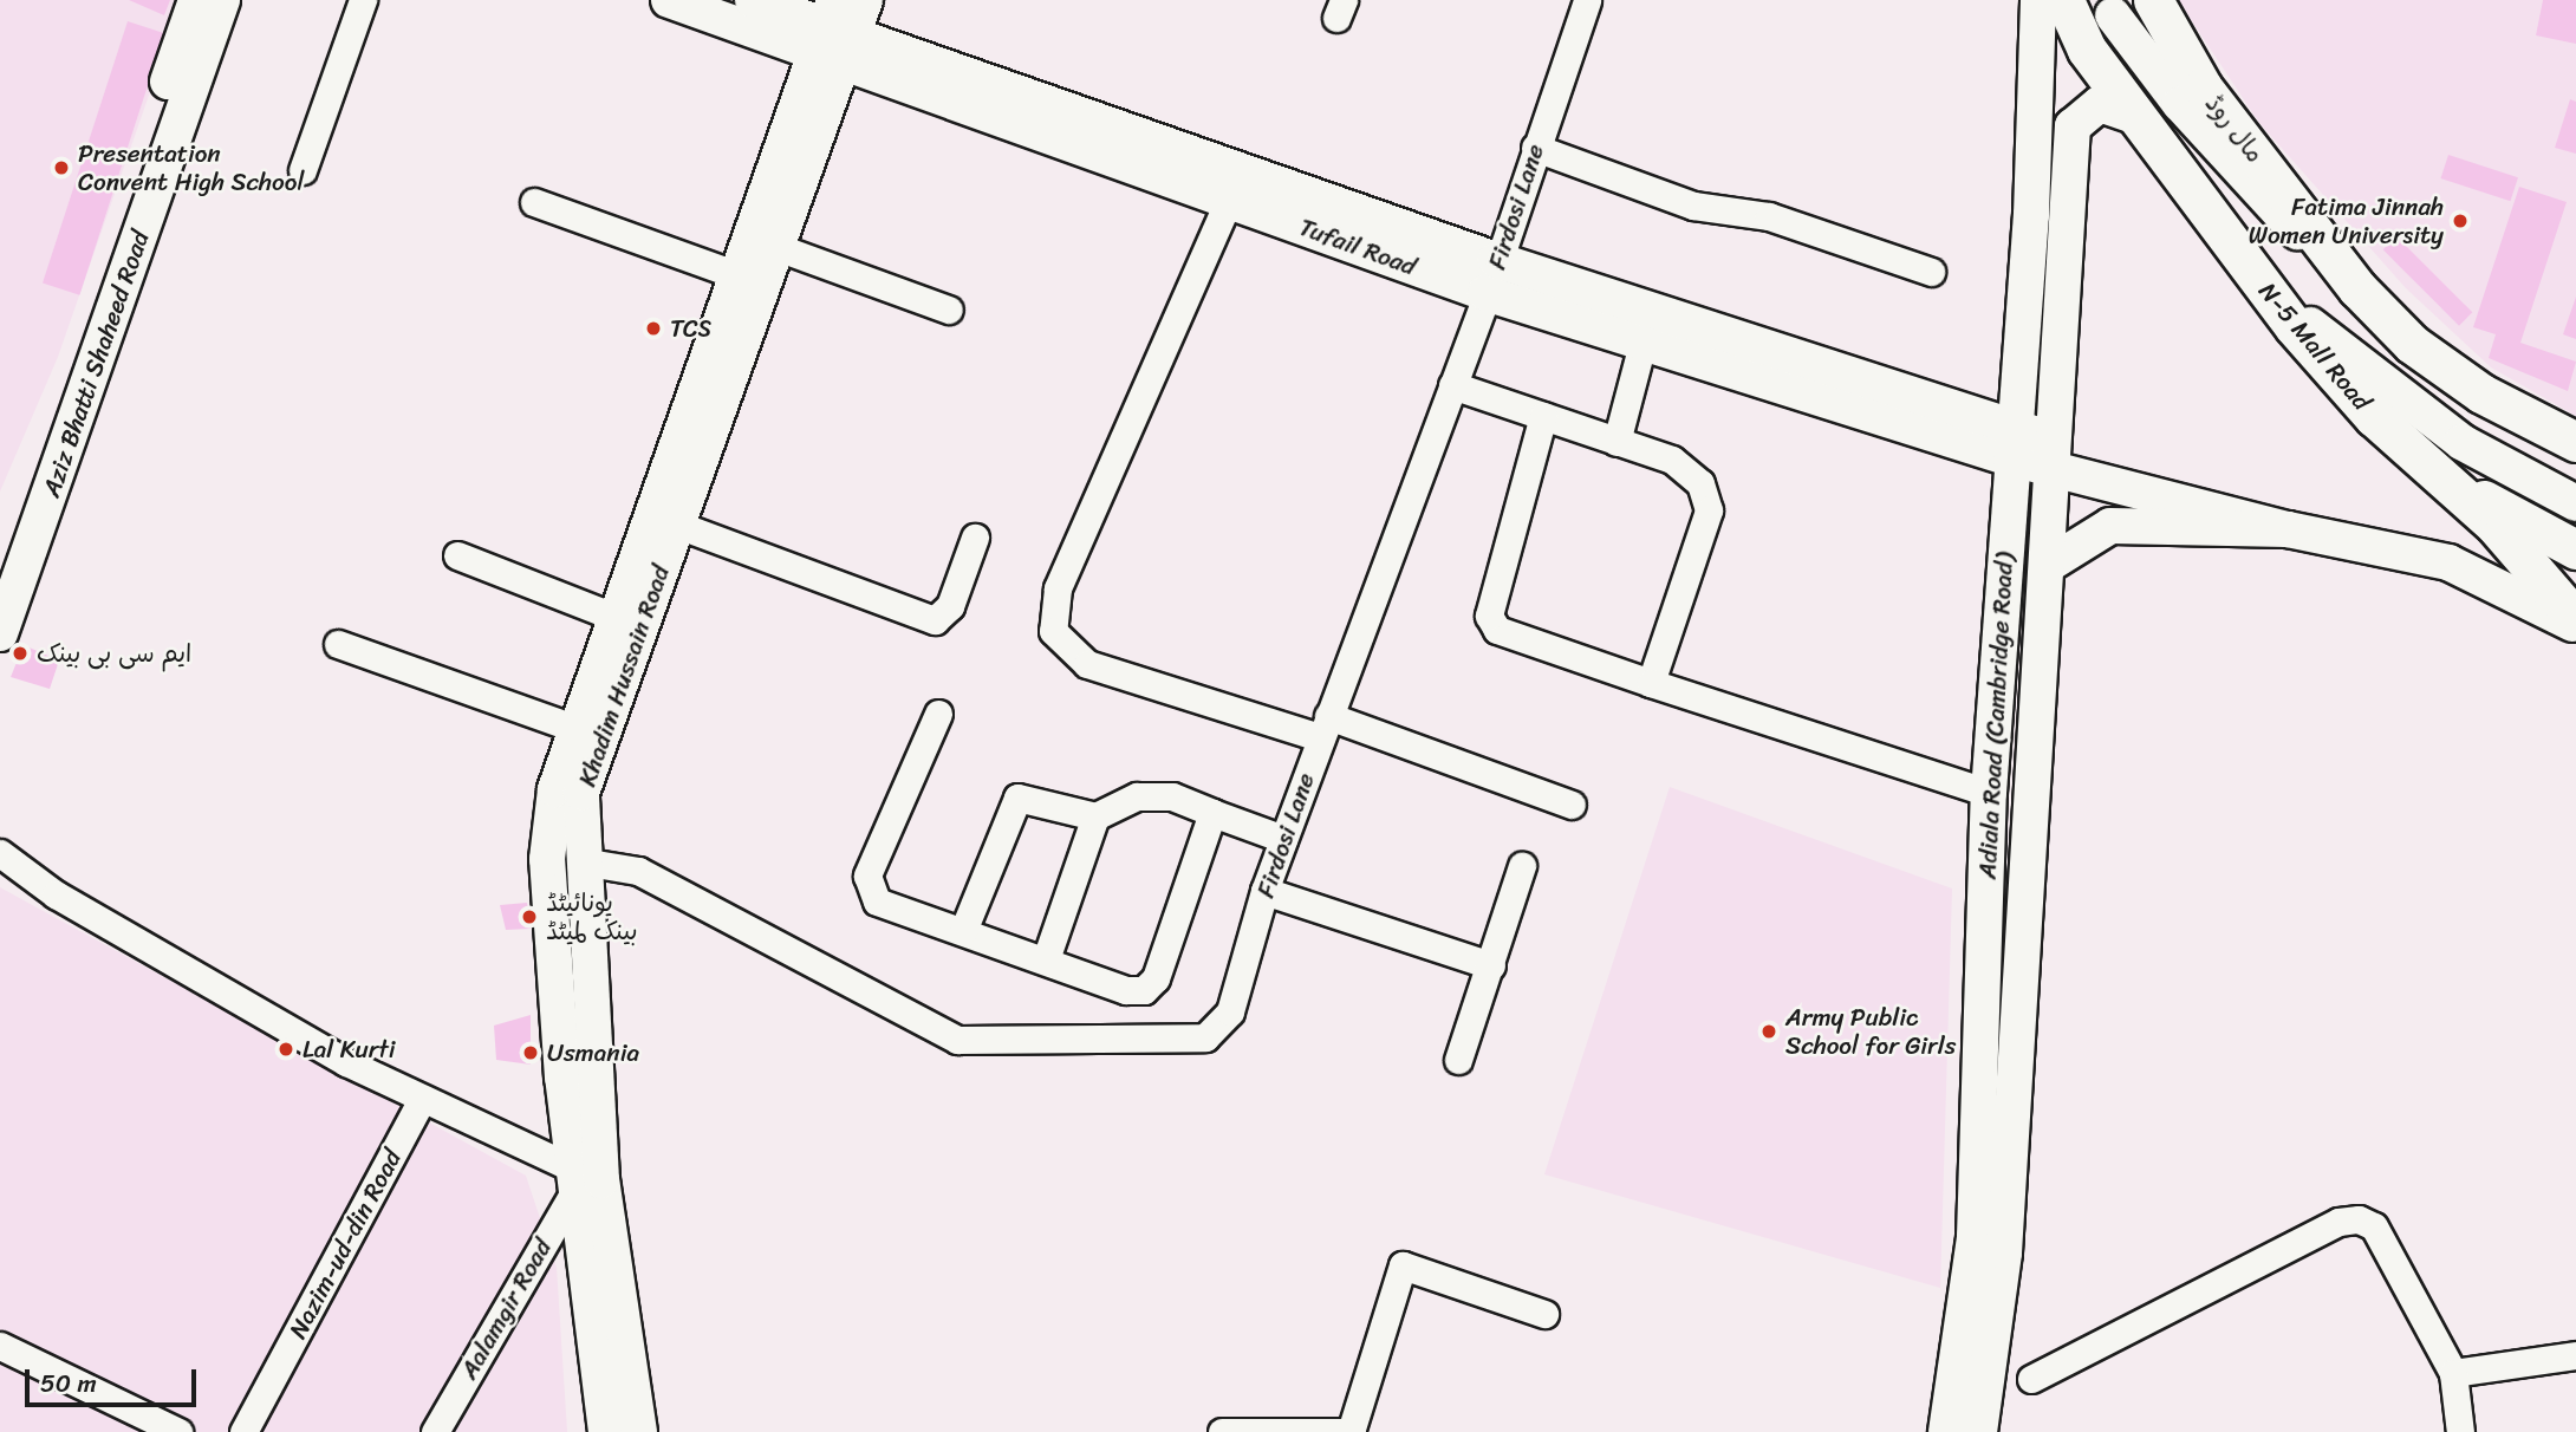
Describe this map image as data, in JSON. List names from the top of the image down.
{
  "streets": {
    "highway": ["مال روڈ", "N-5 Mall Road"],
    "main road": [
      "Tufail Road",
      "Aziz Bhatti Shaheed Road",
      "Khadim Hussain Road",
      "Adiala Road (Cambridge Road)"
    ],
    "street": ["Firdosi Lane", "Nazim-ud-din Road", "Aalamgir Road"]
  },
  "crossings": [
    ["Firdosi Lane", "Tufail Road"],
    ["Firdosi Lane", "Khadim Hussain Road"],
    ["Tufail Road", "Khadim Hussain Road"],
    ["Tufail Road", "Adiala Road (Cambridge Road)"],
    ["N-5 Mall Road", "Adiala Road (Cambridge Road)"],
    ["Khadim Hussain Road", "Aalamgir Road"]
  ],
  "places": [
    "Presentation Convent High School",
    "Fatima Jinnah Women University",
    "TCS",
    "ایم سی بی بینک",
    "یونائیٹڈ بینک لمیٹڈ",
    "Army Public School for Girls",
    "Lal Kurti",
    "Usmania"
  ],
  "scale_bar": "50 m"
}
